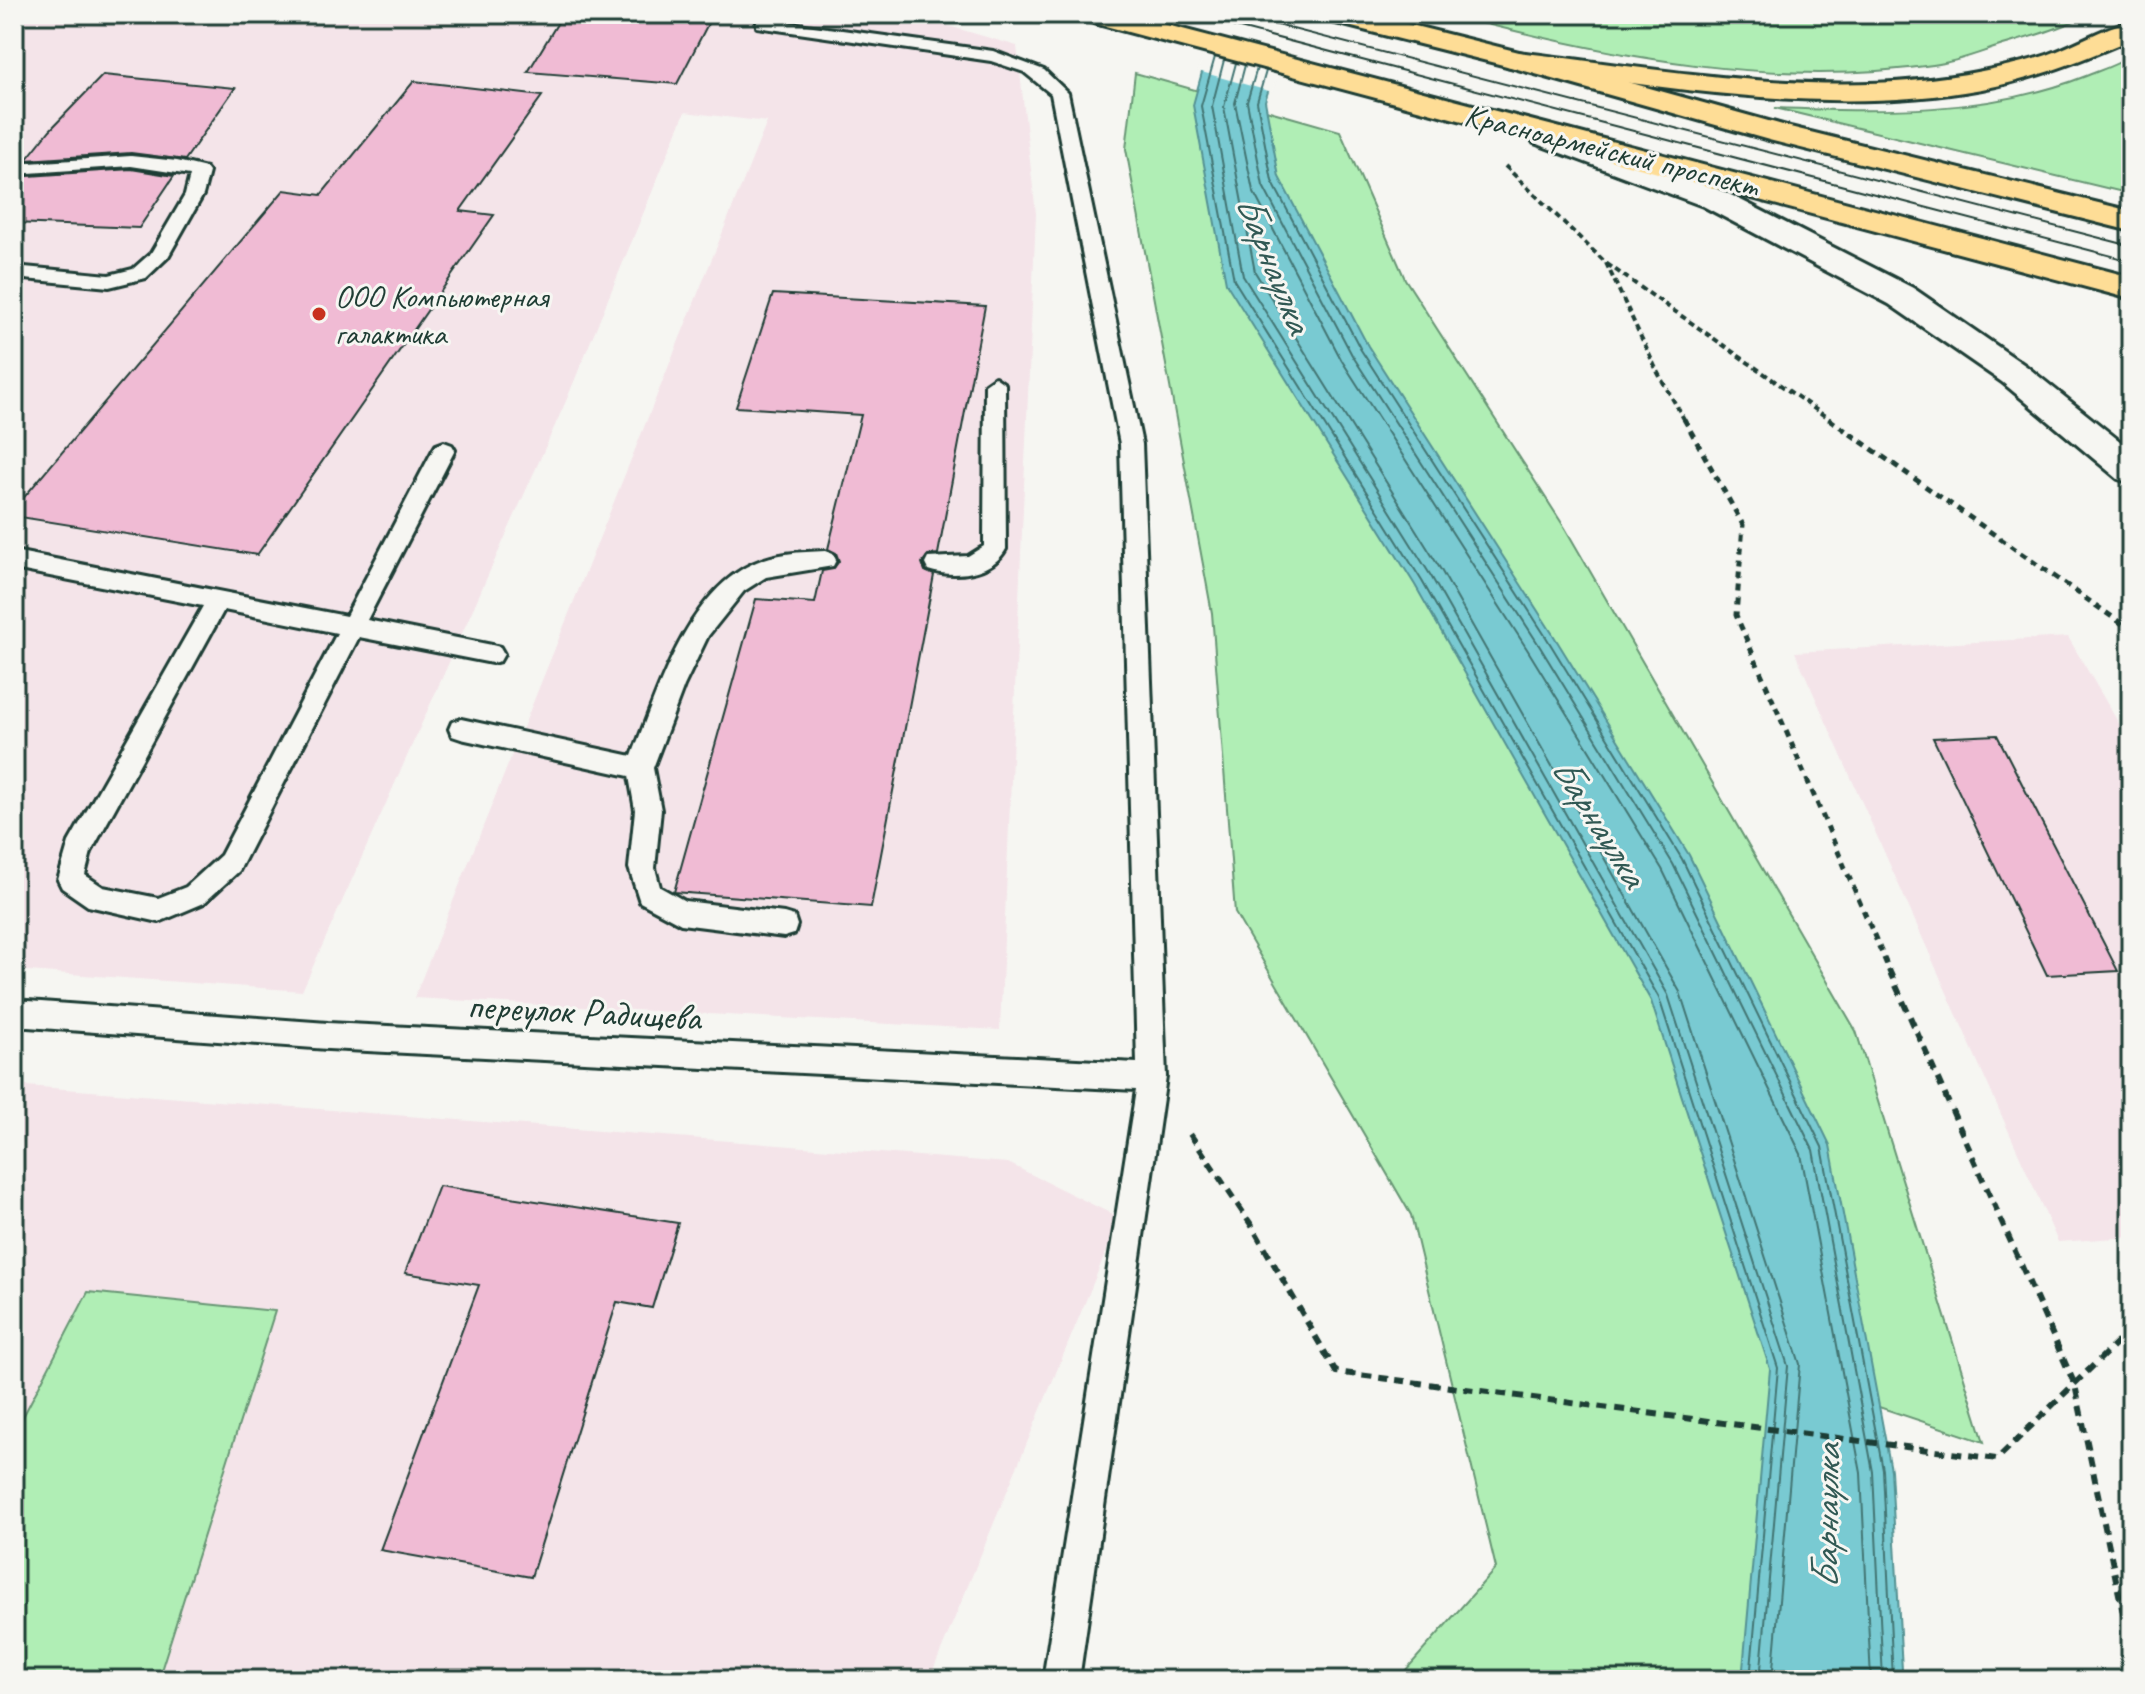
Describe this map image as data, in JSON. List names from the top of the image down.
{
  "streets": {
    "main road": ["Красноармейский проспект"],
    "lane": ["переулок Радищева"]
  },
  "water": ["Барнаулка"],
  "places": ["ООО Компьютерная галактика"]
}
